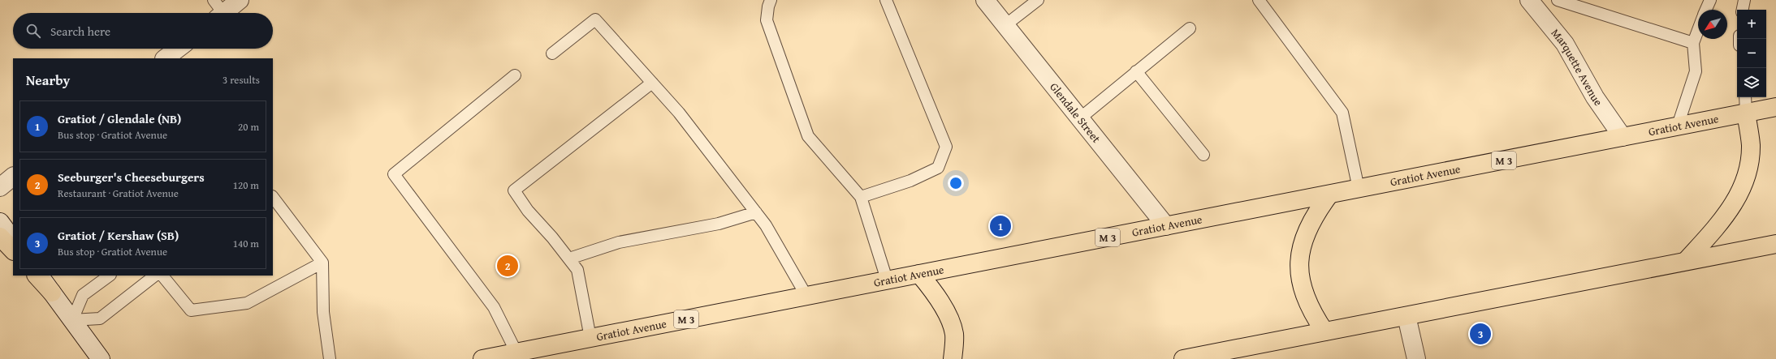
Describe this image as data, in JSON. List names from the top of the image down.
{
  "streets": {
    "main road": ["Gratiot Avenue", "M 3"],
    "street": ["Marquette Avenue", "Glendale Street"]
  },
  "crossings": [
    ["Marquette Avenue", "Gratiot Avenue"],
    ["Glendale Street", "Gratiot Avenue"]
  ],
  "north": "bottom left",
  "page": {
    "map_buttons": ["+", "−"],
    "search": "Search here",
    "heading": ["Nearby", "3 results"],
    "list": [
      {
        "mark": "1",
        "name": "Gratiot / Glendale (NB)",
        "note": "Bus stop · Gratiot Avenue",
        "value": "20 m"
      },
      {
        "mark": "2",
        "name": "Seeburger's Cheeseburgers",
        "note": "Restaurant · Gratiot Avenue",
        "value": "120 m"
      },
      {
        "mark": "3",
        "name": "Gratiot / Kershaw (SB)",
        "note": "Bus stop · Gratiot Avenue",
        "value": "140 m"
      }
    ],
    "pins": ["1", "2", "3"]
  }
}
